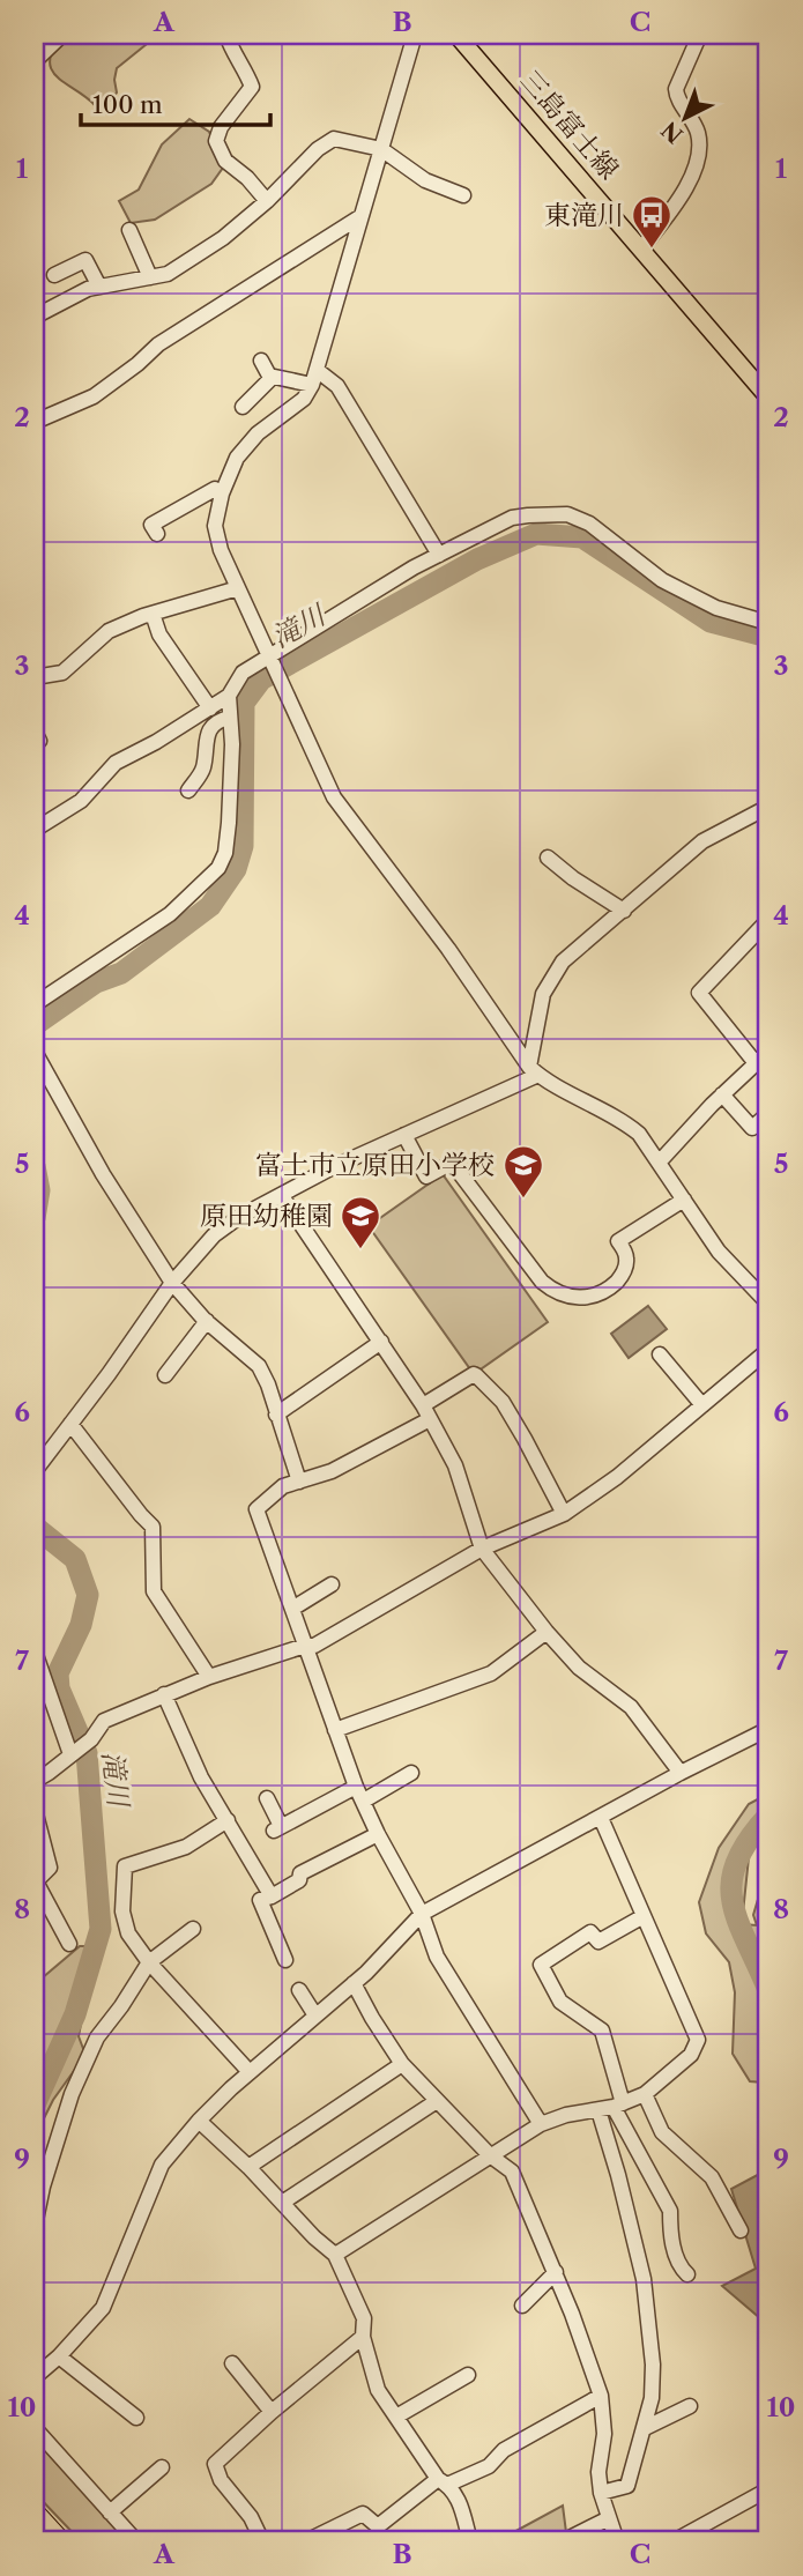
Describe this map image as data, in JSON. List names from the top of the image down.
{
  "streets": {
    "main road": ["三島富士線"]
  },
  "water": ["滝川"],
  "places": {
    "bus stop": ["東滝川"],
    "school or university": ["富士市立原田小学校", "原田幼稚園"]
  },
  "scale_bar": "100 m",
  "north": "bottom left",
  "grid": {
    "columns": ["A", "B", "C"],
    "rows": [
      "1",
      "2",
      "3",
      "4",
      "5",
      "6",
      "7",
      "8",
      "9",
      "10"
    ]
  }
}
